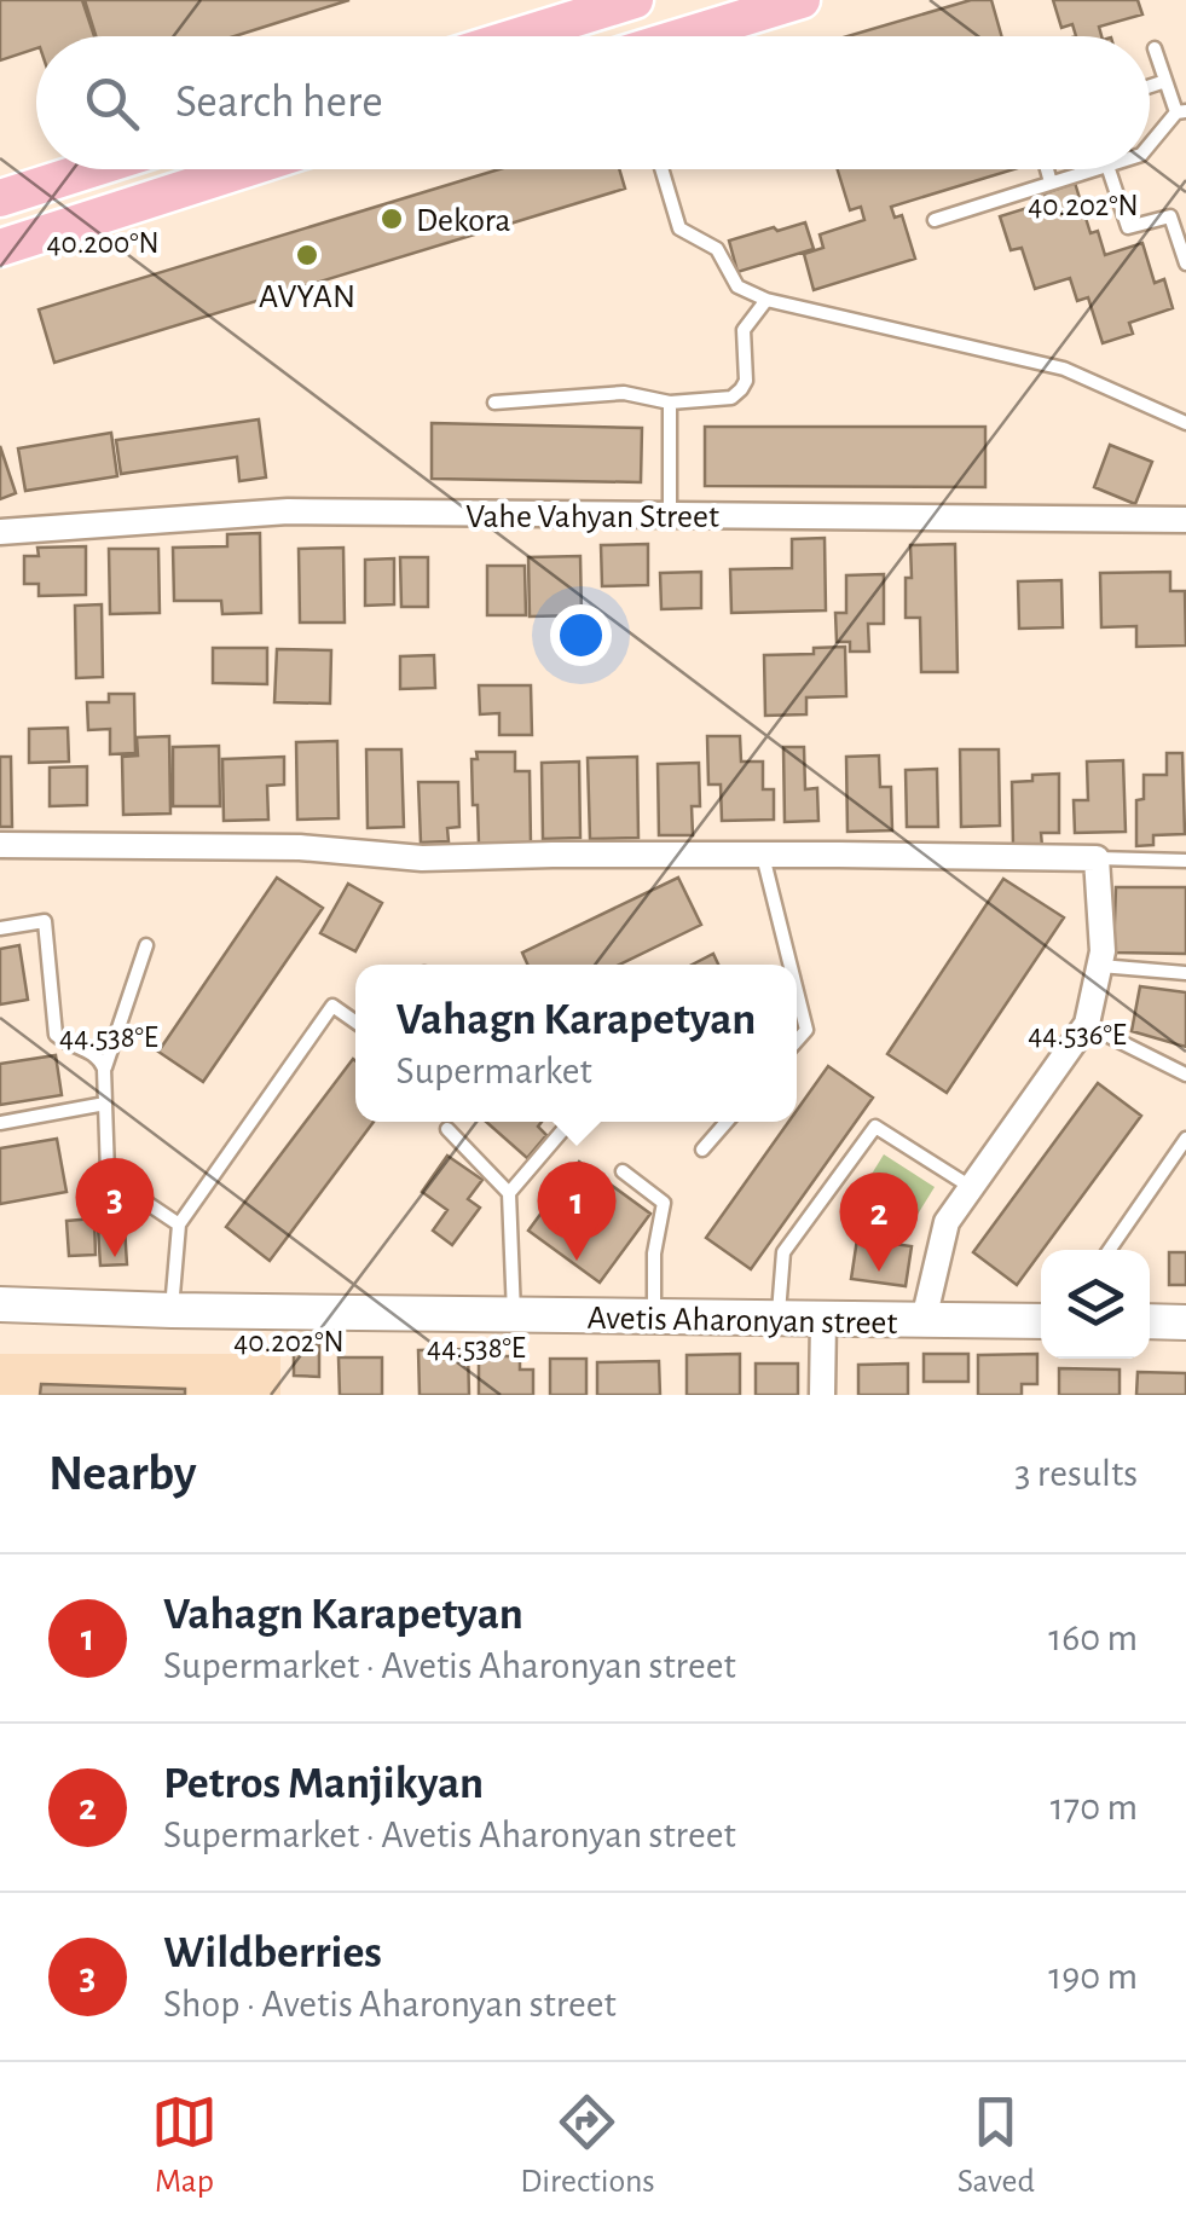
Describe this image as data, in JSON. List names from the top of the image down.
{
  "streets": {
    "street": ["Vahe Vahyan Street", "Avetis Aharonyan street"]
  },
  "places": ["Dekora", "AVYAN"],
  "page": {
    "search": "Search here",
    "popup": ["Vahagn Karapetyan", "Supermarket"],
    "pins": ["3", "1", "2"],
    "heading": ["Nearby", "3 results"],
    "list": [
      {
        "mark": "1",
        "name": "Vahagn Karapetyan",
        "note": "Supermarket · Avetis Aharonyan street",
        "value": "160 m"
      },
      {
        "mark": "2",
        "name": "Petros Manjikyan",
        "note": "Supermarket · Avetis Aharonyan street",
        "value": "170 m"
      },
      {
        "mark": "3",
        "name": "Wildberries",
        "note": "Shop · Avetis Aharonyan street",
        "value": "190 m"
      }
    ],
    "nav": ["Map", "Directions", "Saved"]
  },
  "coordinates": [
    "40.202°N",
    "40.200°N",
    "44.536°E",
    "44.538°E"
  ]
}
